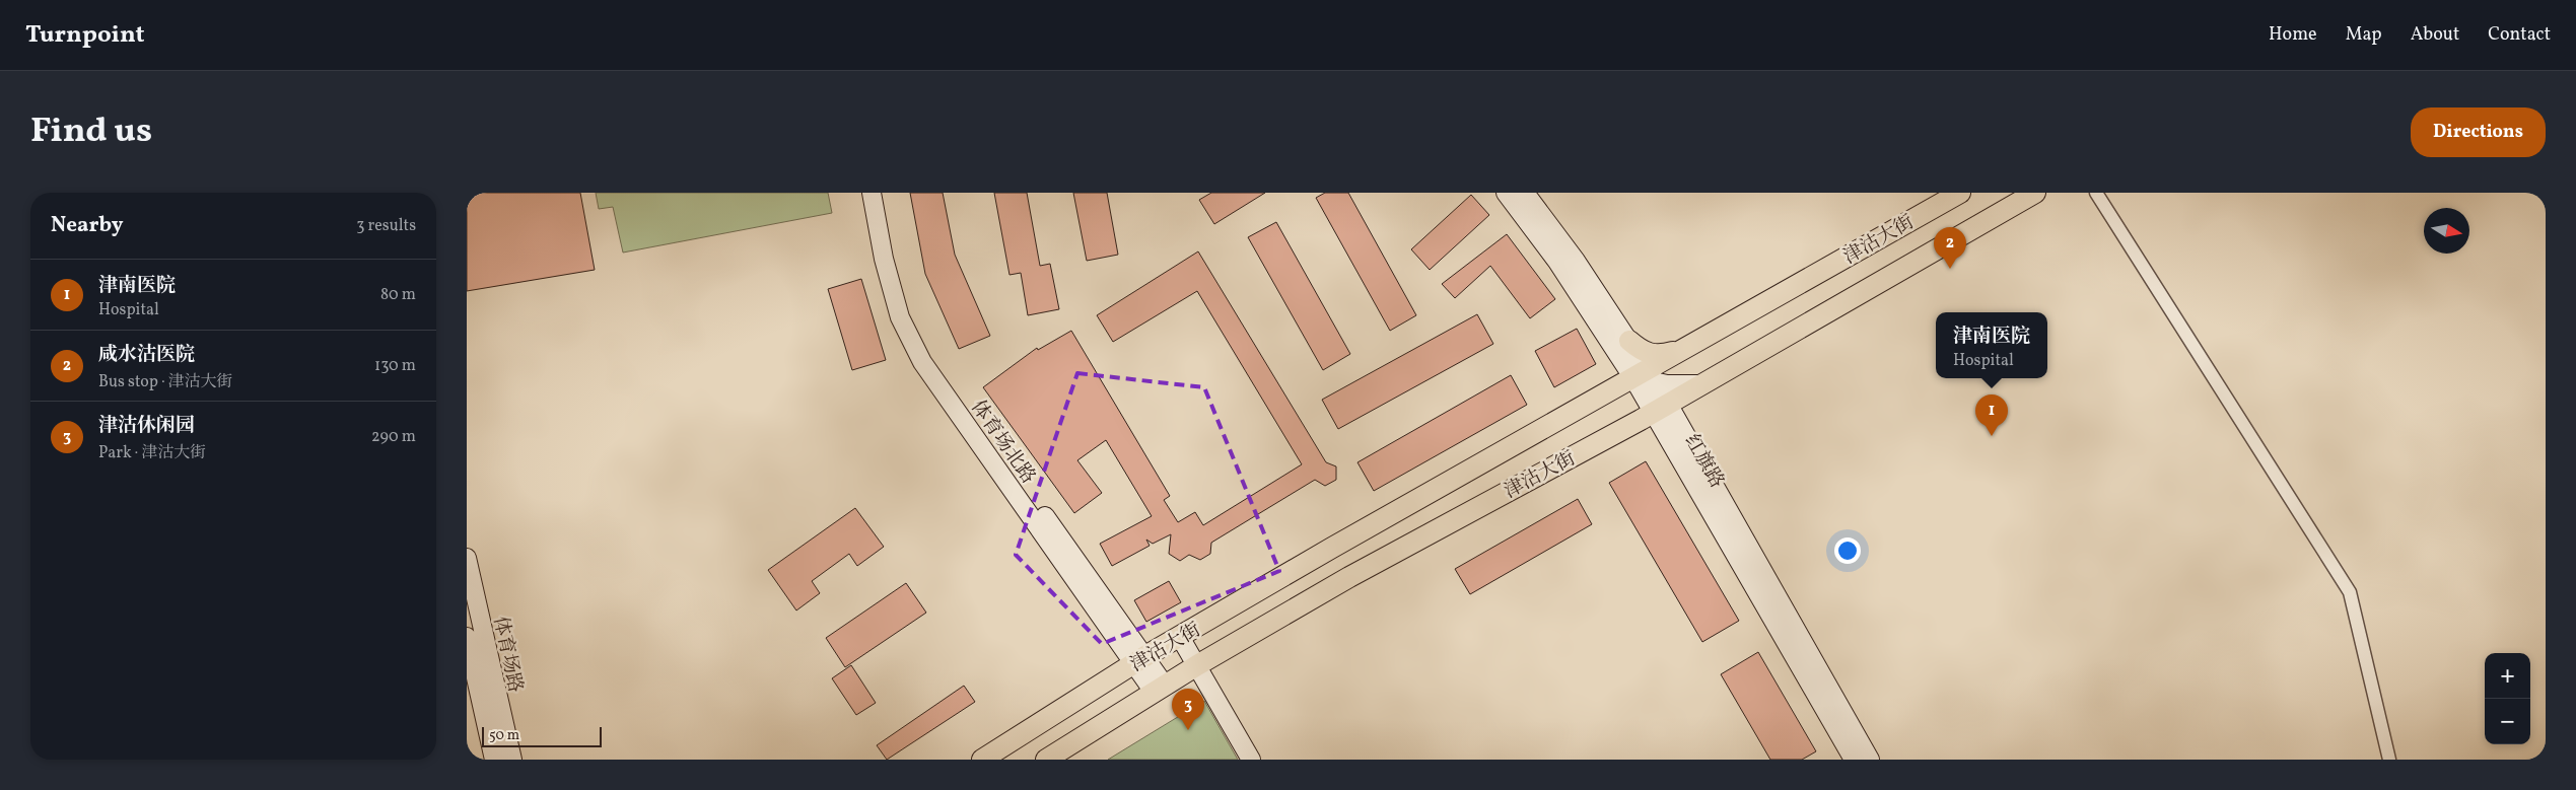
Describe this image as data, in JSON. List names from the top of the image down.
{
  "streets": {
    "main road": [
      "津沽大街",
      "体育场北路",
      "红旗路",
      "体育场路"
    ]
  },
  "crossings": [
    ["津沽大街", "体育场北路"],
    ["津沽大街", "红旗路"]
  ],
  "scale_bar": "50 m",
  "north": "right",
  "page": {
    "header": "Turnpoint",
    "nav": [
      "Home",
      "Map",
      "About",
      "Contact"
    ],
    "title": "Find us",
    "buttons": "Directions",
    "heading": ["Nearby", "3 results"],
    "pins": ["2", "1", "3"],
    "list": [
      {
        "mark": "1",
        "name": "津南医院",
        "note": "Hospital",
        "value": "80 m"
      },
      {
        "mark": "2",
        "name": "咸水沽医院",
        "note": "Bus stop · 津沽大街",
        "value": "130 m"
      },
      {
        "mark": "3",
        "name": "津沽休闲园",
        "note": "Park · 津沽大街",
        "value": "290 m"
      }
    ],
    "popup": ["津南医院", "Hospital"],
    "map_buttons": ["+", "−"],
    "scale": "50 m"
  }
}
